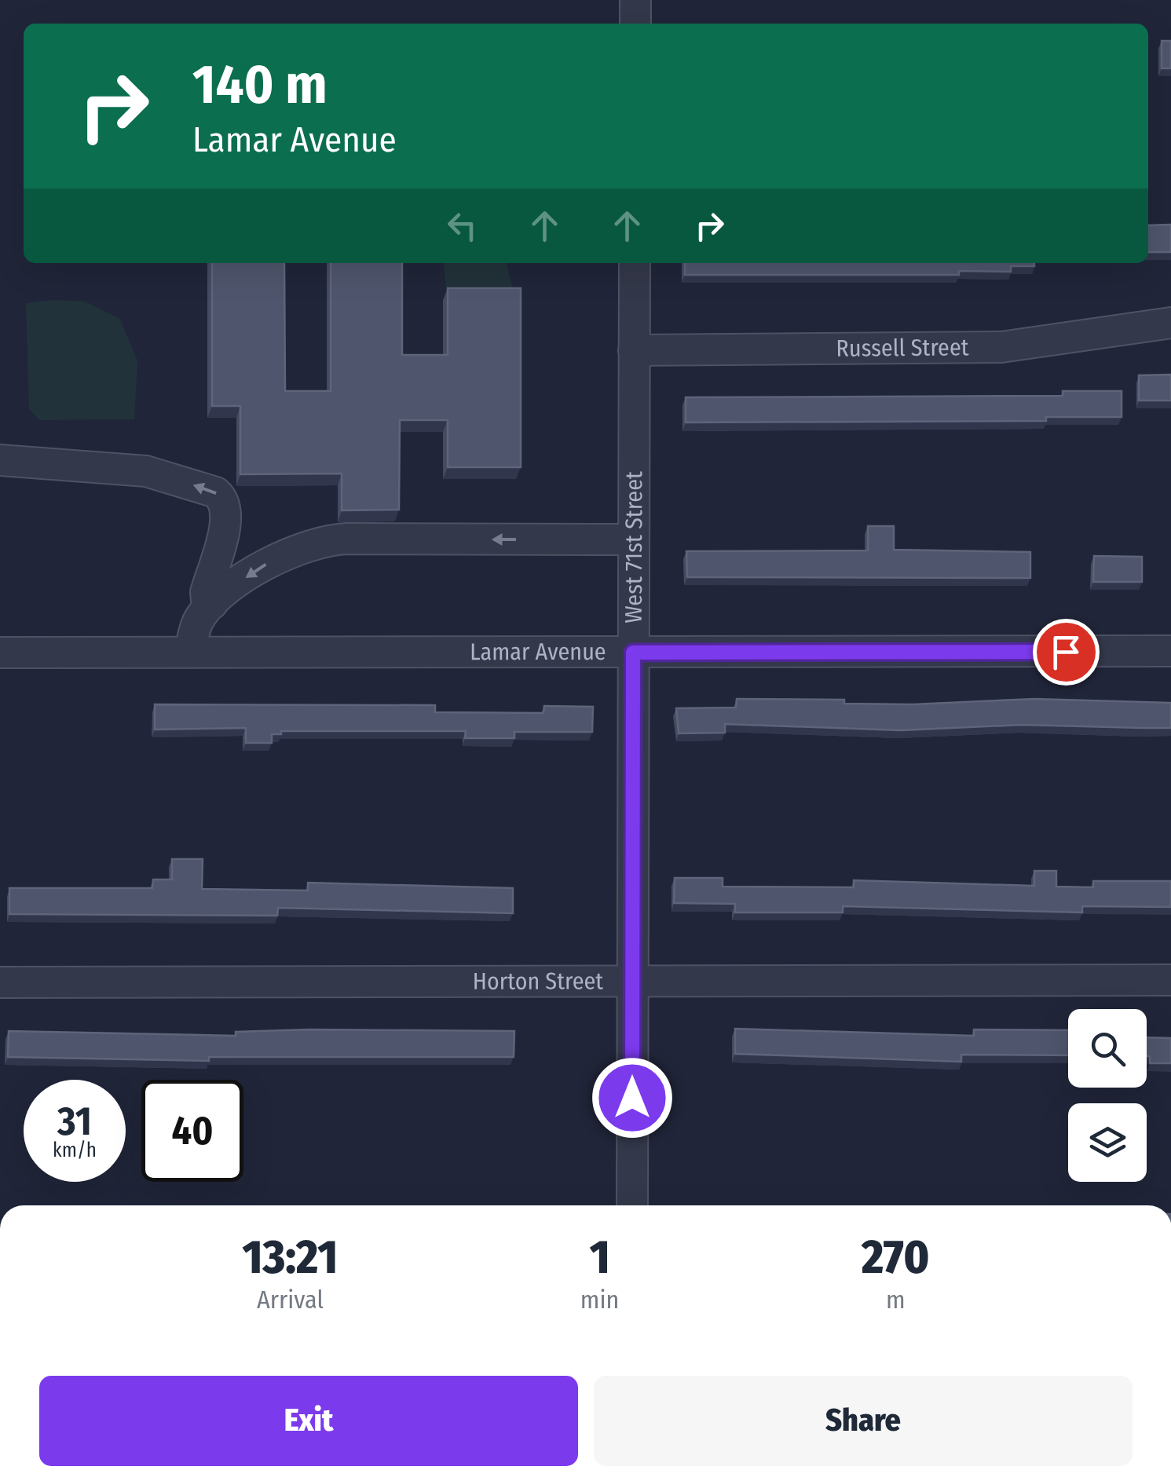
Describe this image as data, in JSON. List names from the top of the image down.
{
  "streets": {
    "street": [
      "Russell Street",
      "West 71st Street",
      "Lamar Avenue",
      "Horton Street"
    ]
  },
  "crossings": [
    ["Russell Street", "West 71st Street"],
    ["West 71st Street", "Lamar Avenue"],
    ["West 71st Street", "Horton Street"]
  ],
  "page": {
    "turn": ["140 m", "Lamar Avenue"],
    "speed": "31 km/h",
    "limit": "40",
    "eta": [
      "13:21",
      "Arrival",
      "1",
      "min",
      "270",
      "m"
    ],
    "buttons": ["Exit", "Share"]
  }
}
